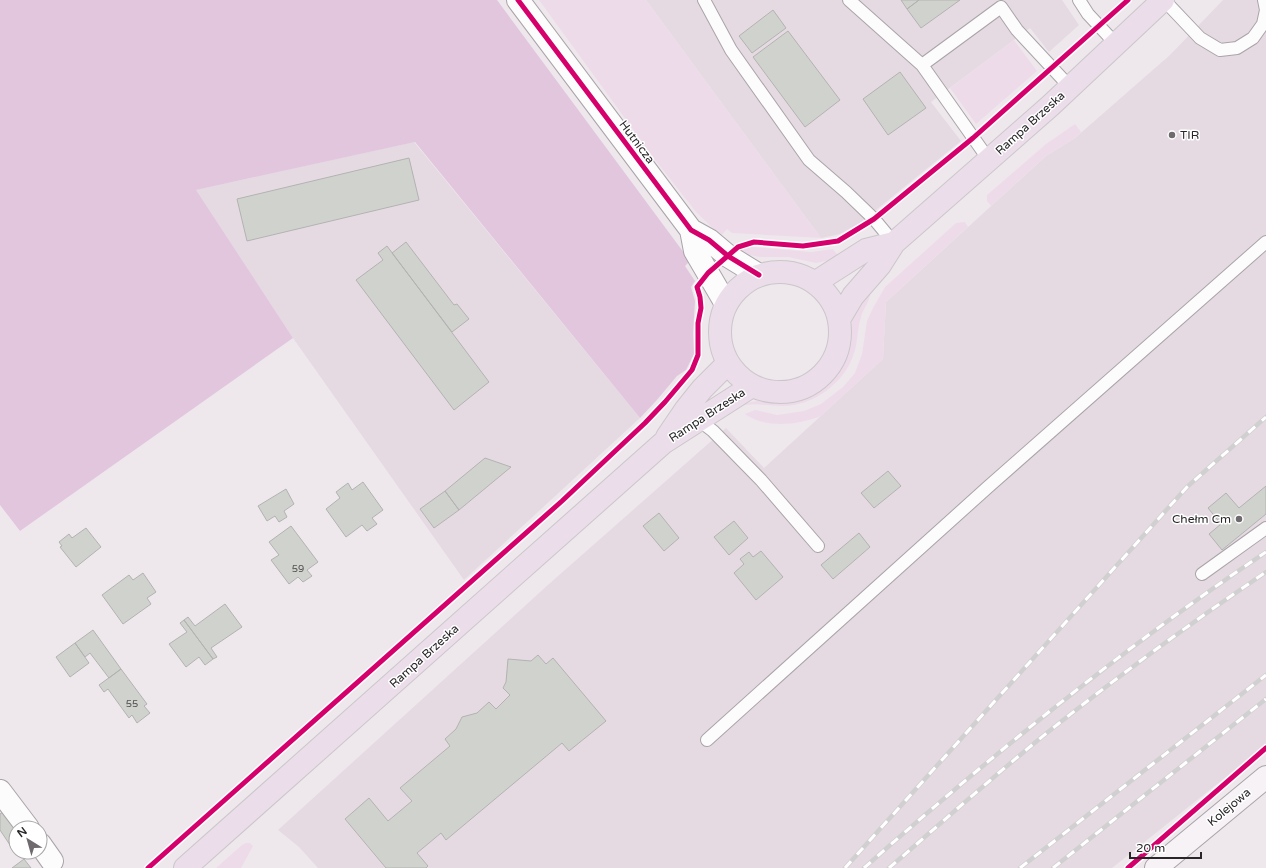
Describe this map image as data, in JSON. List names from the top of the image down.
{
  "streets": {
    "highway": ["Rampa Brzeska"],
    "street": ["Hutnicza", "Kolejowa"]
  },
  "crossings": [
    ["Rampa Brzeska", "Hutnicza"]
  ],
  "places": ["TIR", "Chełm Cm"],
  "house_numbers": ["59", "55"],
  "scale_bar": "20 m",
  "north": "top left"
}
